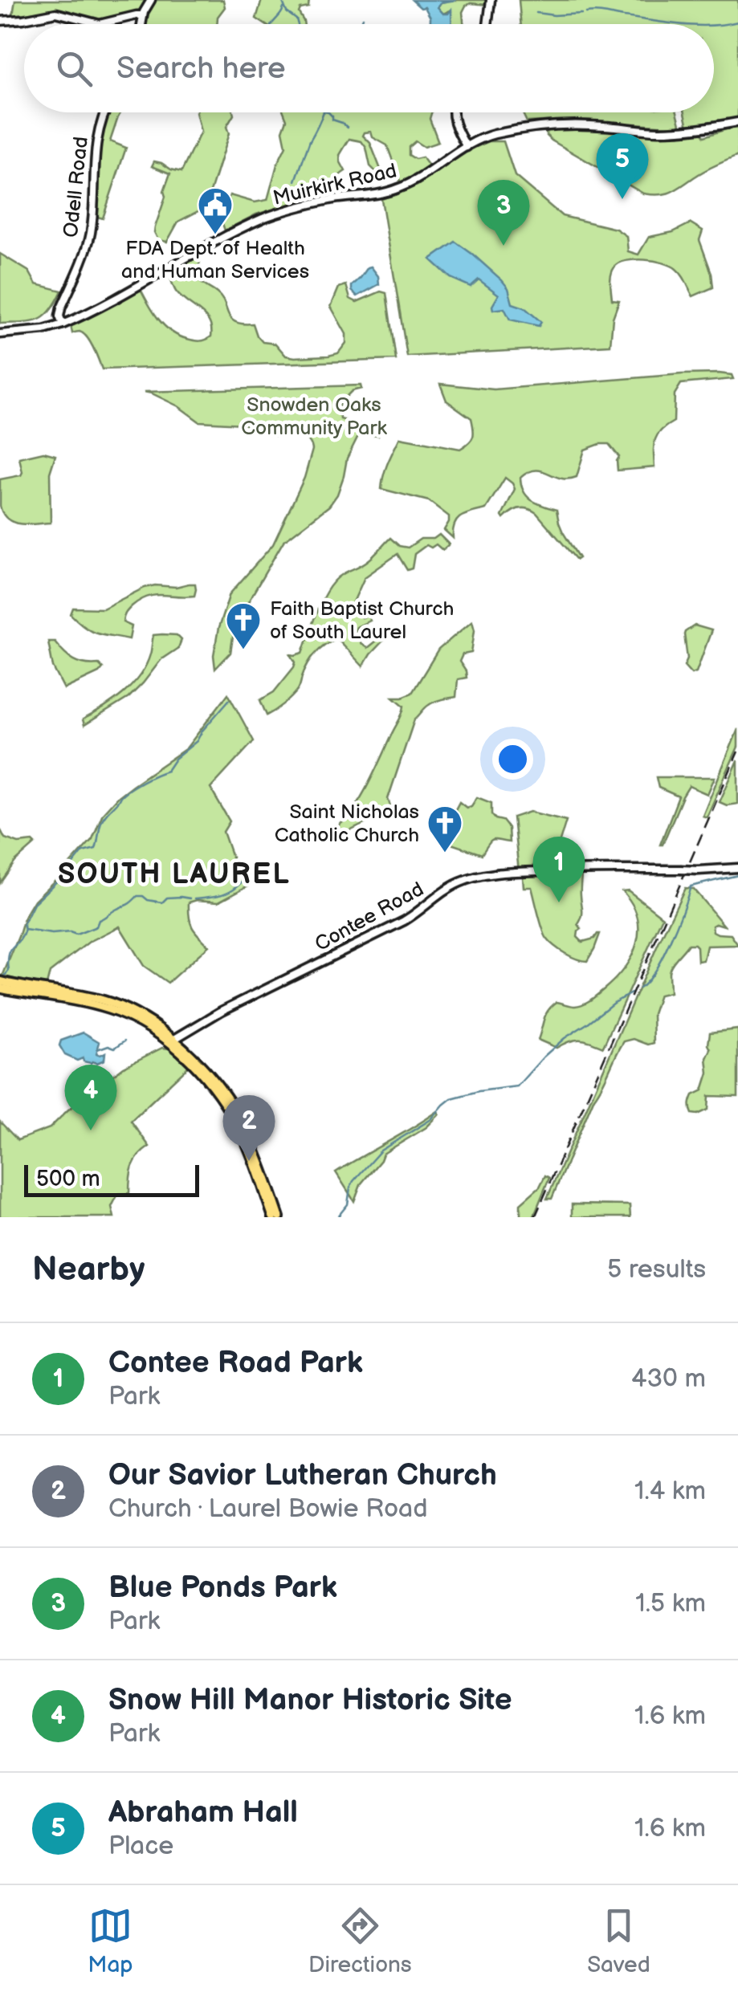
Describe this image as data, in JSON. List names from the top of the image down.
{
  "streets": {
    "street": ["Muirkirk Road", "Odell Road", "Contee Road"]
  },
  "crossings": [
    ["Muirkirk Road", "Odell Road"]
  ],
  "districts": ["SOUTH LAUREL"],
  "parks": ["Snowden Oaks Community Park"],
  "places": {
    "public building": ["FDA Dept. of Health and Human Services"],
    "church": ["Faith Baptist Church of South Laurel", "Saint Nicholas Catholic Church"]
  },
  "scale_bar": "500 m",
  "page": {
    "search": "Search here",
    "pins": [
      "5",
      "3",
      "1",
      "4",
      "2"
    ],
    "scale": "500 m",
    "heading": ["Nearby", "5 results"],
    "list": [
      {
        "mark": "1",
        "name": "Contee Road Park",
        "note": "Park",
        "value": "430 m"
      },
      {
        "mark": "2",
        "name": "Our Savior Lutheran Church",
        "note": "Church · Laurel Bowie Road",
        "value": "1.4 km"
      },
      {
        "mark": "3",
        "name": "Blue Ponds Park",
        "note": "Park",
        "value": "1.5 km"
      },
      {
        "mark": "4",
        "name": "Snow Hill Manor Historic Site",
        "note": "Park",
        "value": "1.6 km"
      },
      {
        "mark": "5",
        "name": "Abraham Hall",
        "note": "Place",
        "value": "1.6 km"
      }
    ],
    "nav": ["Map", "Directions", "Saved"]
  }
}
